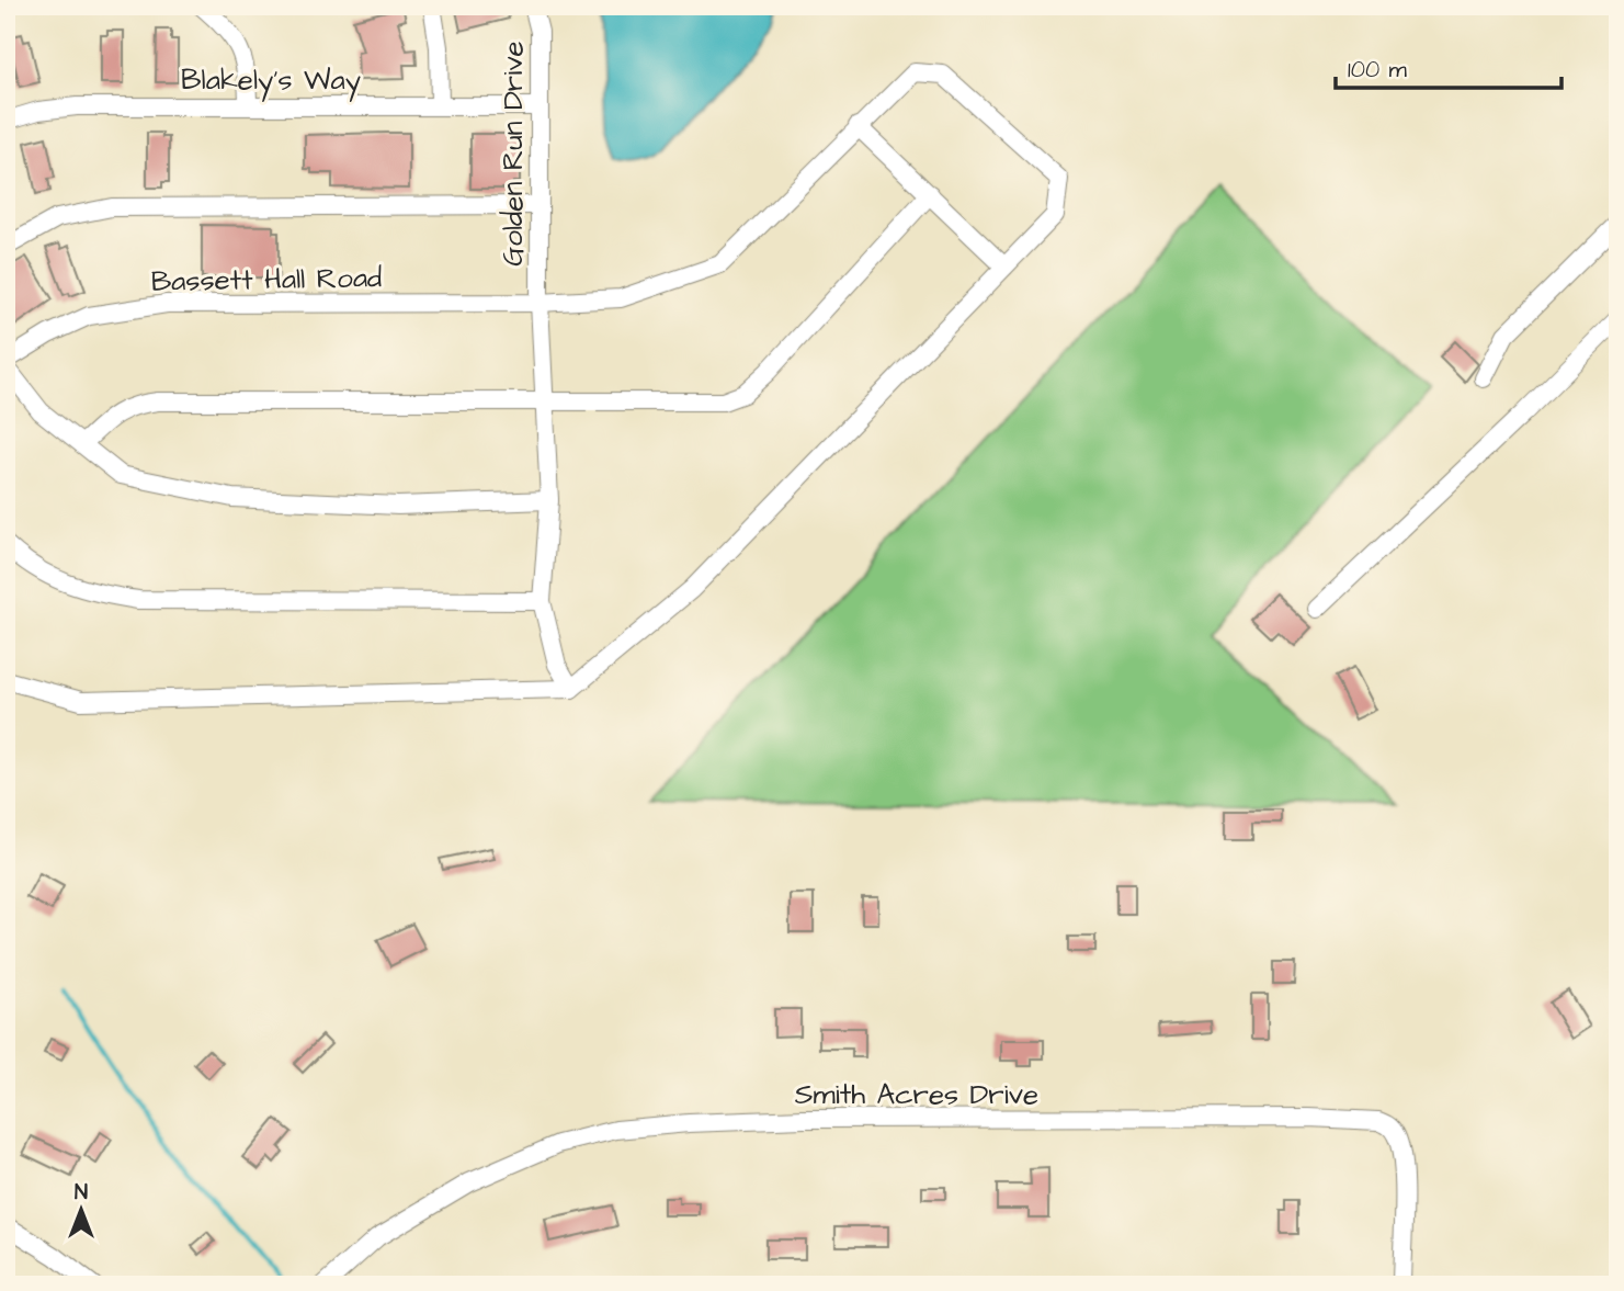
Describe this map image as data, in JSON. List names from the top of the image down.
{
  "streets": {
    "street": [
      "Blakely's Way",
      "Golden Run Drive",
      "Bassett Hall Road",
      "Smith Acres Drive"
    ]
  },
  "crossings": [
    ["Blakely's Way", "Golden Run Drive"],
    ["Golden Run Drive", "Bassett Hall Road"]
  ],
  "scale_bar": "100 m",
  "north": "top"
}
